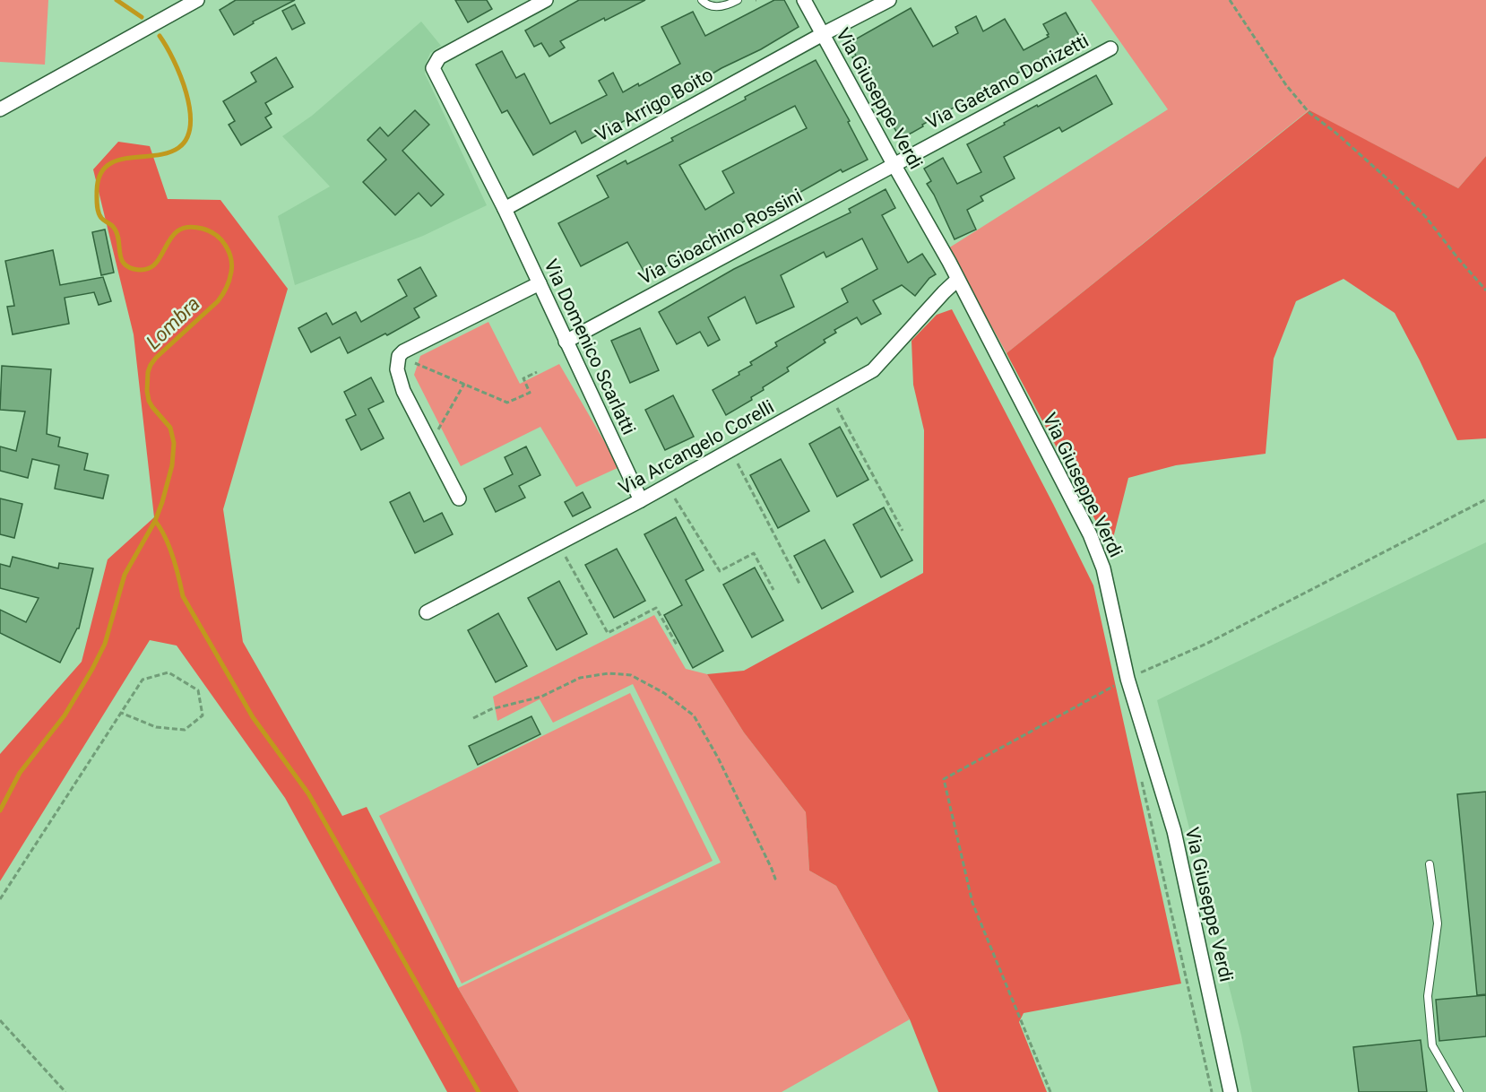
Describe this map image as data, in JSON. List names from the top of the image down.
{
  "streets": {
    "street": [
      "Via Gaetano Donizetti",
      "Via Giuseppe Verdi",
      "Via Arrigo Boito",
      "Via Gioachino Rossini",
      "Via Domenico Scarlatti",
      "Via Arcangelo Corelli"
    ]
  },
  "crossings": [
    ["Via Gaetano Donizetti", "Via Giuseppe Verdi"],
    ["Via Gaetano Donizetti", "Via Gioachino Rossini"],
    ["Via Giuseppe Verdi", "Via Arrigo Boito"],
    ["Via Giuseppe Verdi", "Via Gioachino Rossini"],
    ["Via Giuseppe Verdi", "Via Arcangelo Corelli"],
    ["Via Arrigo Boito", "Via Domenico Scarlatti"],
    ["Via Gioachino Rossini", "Via Domenico Scarlatti"],
    ["Via Domenico Scarlatti", "Via Arcangelo Corelli"]
  ],
  "water": ["Lombra"]
}
